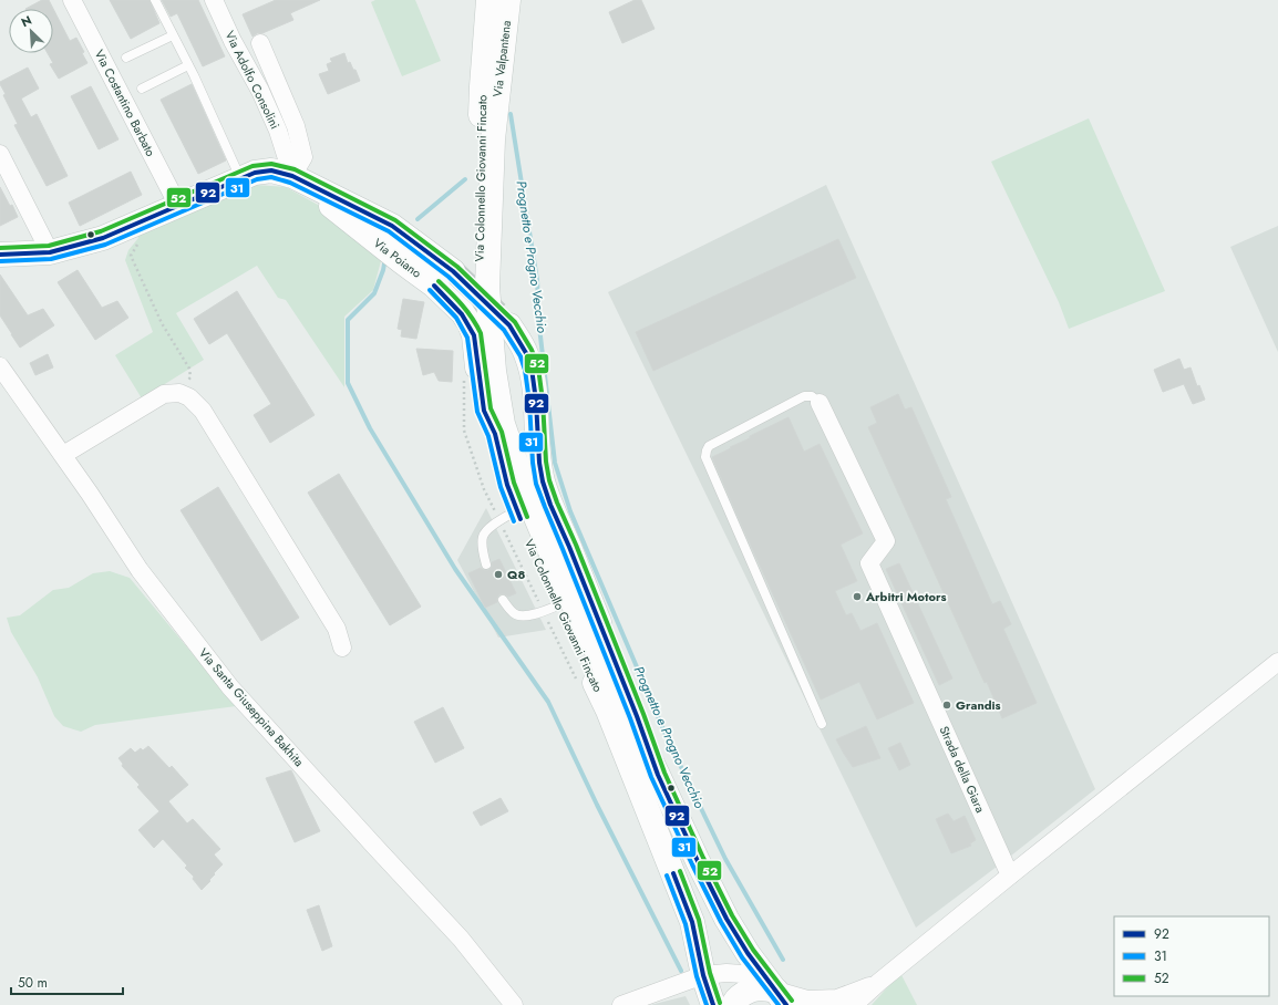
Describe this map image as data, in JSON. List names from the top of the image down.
{
  "streets": {
    "main road": ["Via Valpantena", "Via Colonnello Giovanni Fincato", "Via Poiano"],
    "street": [
      "Via Adolfo Consolini",
      "Via Costantino Barbato",
      "Via Santa Giuseppina Bakhita",
      "Strada della Giara"
    ]
  },
  "crossings": [
    ["Via Valpantena", "Via Colonnello Giovanni Fincato"],
    ["Via Adolfo Consolini", "Via Poiano"],
    ["Via Costantino Barbato", "Via Poiano"],
    ["Via Colonnello Giovanni Fincato", "Via Poiano"]
  ],
  "water": ["Prognetto e Progno Vecchio"],
  "places": ["Q8", "Arbitri Motors", "Grandis"],
  "lines": ["transit line 52", "transit line 92", "transit line 31"],
  "legend": ["92", "31", "52"],
  "scale_bar": "50 m",
  "north": "top left"
}
